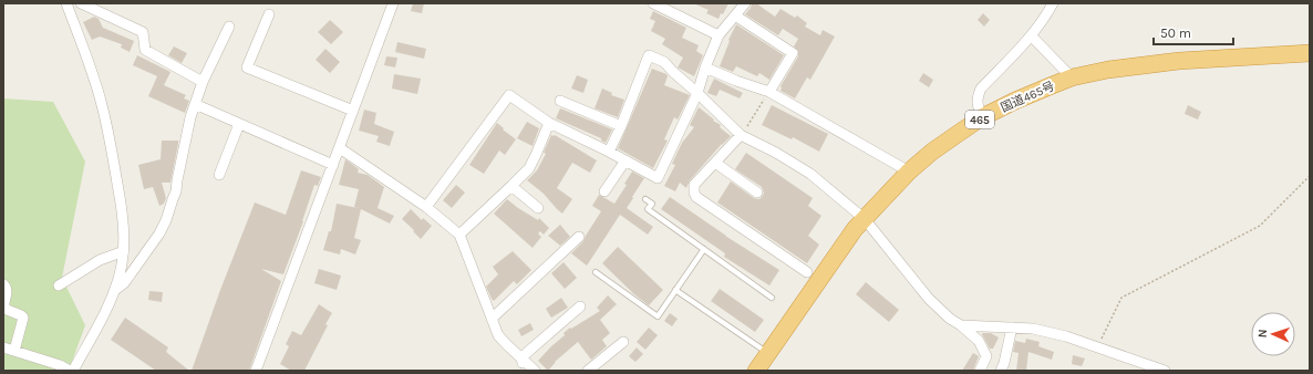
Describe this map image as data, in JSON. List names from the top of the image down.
{
  "streets": {
    "highway": ["国道465号", "465"]
  },
  "scale_bar": "50 m",
  "north": "left"
}
